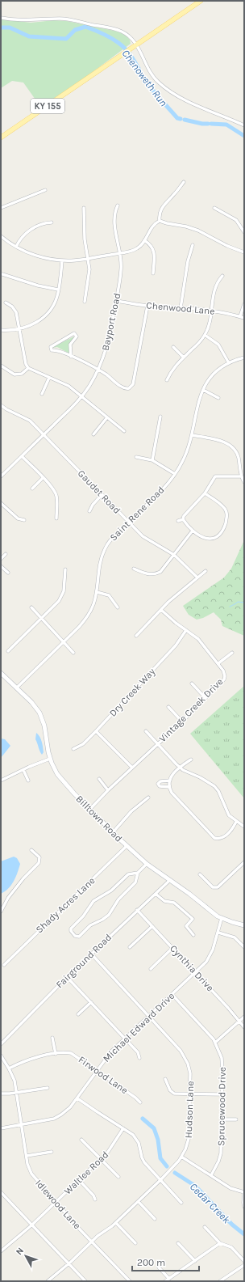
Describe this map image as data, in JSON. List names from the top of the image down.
{
  "streets": {
    "main road": ["KY 155", "Billtown Road"],
    "street": [
      "Chenwood Lane",
      "Bayport Road",
      "Gaudet Road",
      "Saint Rene Road",
      "Dry Creek Way",
      "Vintage Creek Drive",
      "Shady Acres Lane",
      "Fairground Road",
      "Cynthia Drive",
      "Michael Edward Drive",
      "Firwood Lane",
      "Sprucewood Drive",
      "Hudson Lane",
      "Waltlee Road",
      "Idlewood Lane"
    ]
  },
  "crossings": [
    ["Chenwood Lane", "Bayport Road"],
    ["Bayport Road", "Gaudet Road"],
    ["Gaudet Road", "Saint Rene Road"],
    ["Saint Rene Road", "Billtown Road"],
    ["Dry Creek Way", "Vintage Creek Drive"],
    ["Vintage Creek Drive", "Billtown Road"],
    ["Billtown Road", "Shady Acres Lane"],
    ["Billtown Road", "Fairground Road"],
    ["Billtown Road", "Michael Edward Drive"],
    ["Fairground Road", "Cynthia Drive"],
    ["Fairground Road", "Hudson Lane"],
    ["Cynthia Drive", "Michael Edward Drive"],
    ["Michael Edward Drive", "Firwood Lane"],
    ["Michael Edward Drive", "Sprucewood Drive"],
    ["Michael Edward Drive", "Hudson Lane"],
    ["Michael Edward Drive", "Idlewood Lane"],
    ["Firwood Lane", "Idlewood Lane"],
    ["Hudson Lane", "Idlewood Lane"],
    ["Waltlee Road", "Idlewood Lane"]
  ],
  "water": ["Chenoweth Run", "Cedar Creek"],
  "scale_bar": "200 m",
  "north": "top left"
}
